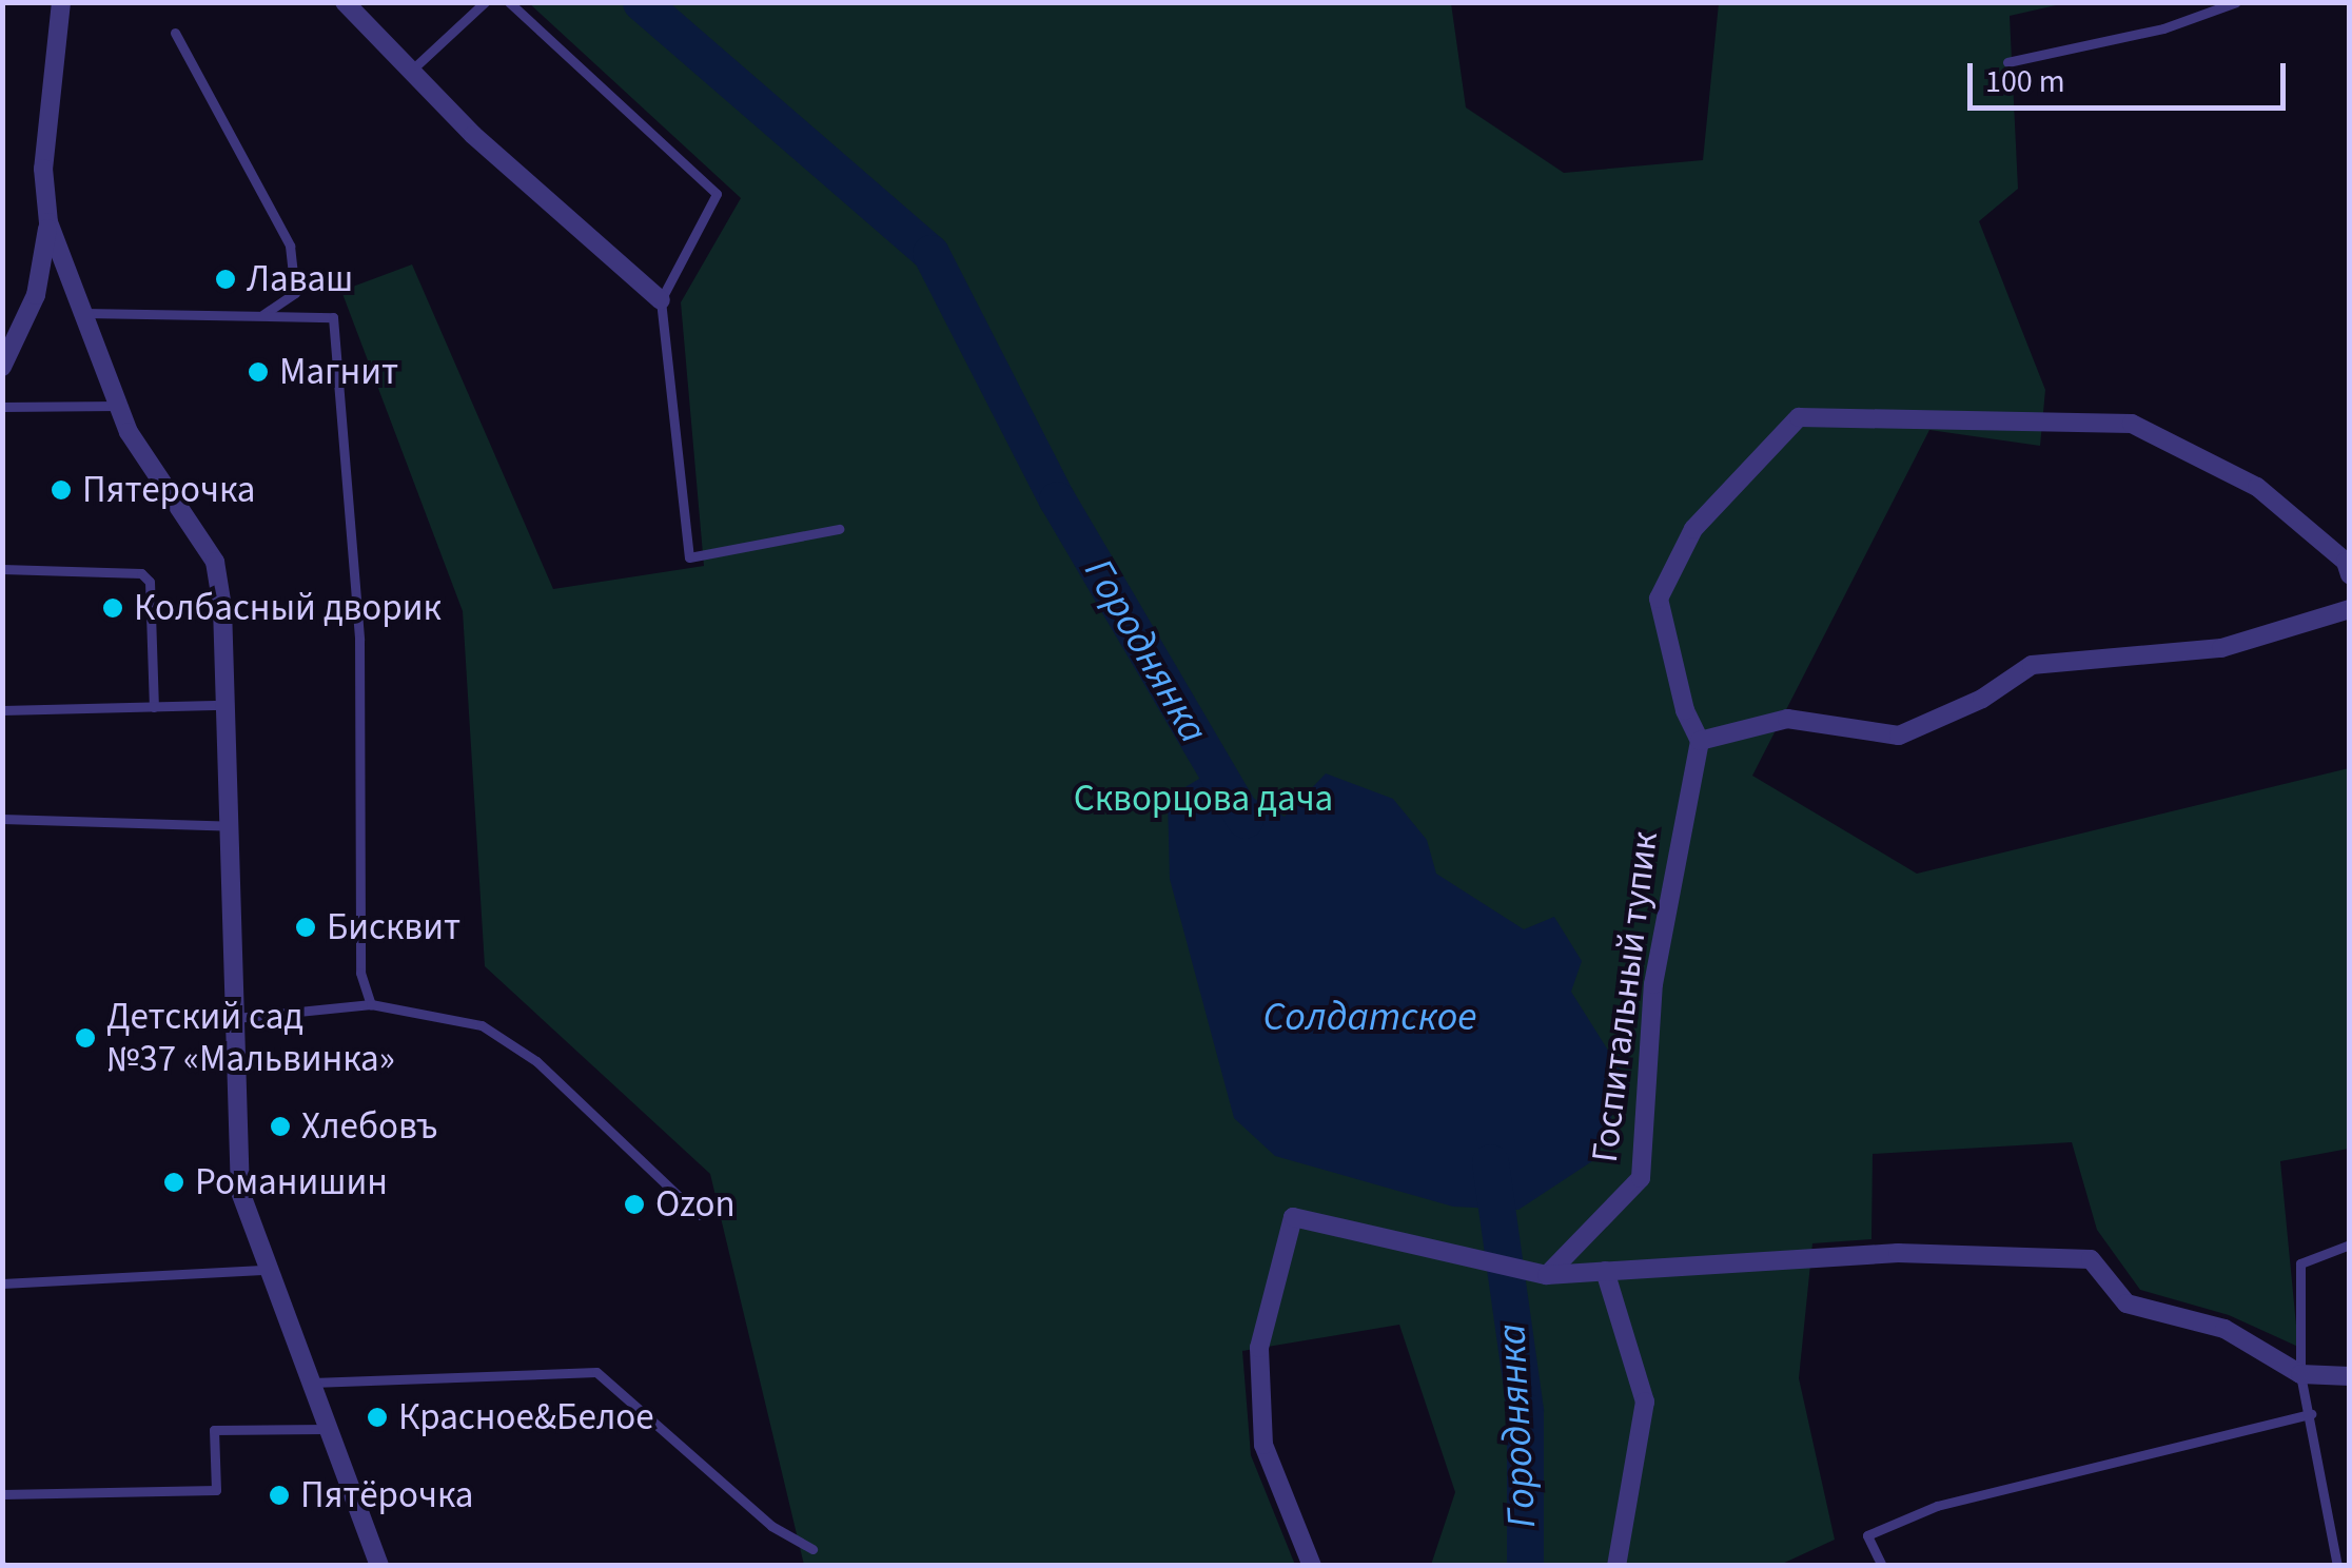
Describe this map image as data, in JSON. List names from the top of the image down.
{
  "streets": {
    "street": ["Госпитальный тупик"]
  },
  "water": ["Городнянка", "Солдатское"],
  "parks": ["Скворцова дача"],
  "places": [
    "Лаваш",
    "Магнит",
    "Пятерочка",
    "Колбасный дворик",
    "Бисквит",
    "Детский сад №37 «Мальвинка»",
    "Хлебовъ",
    "Романишин",
    "Ozon",
    "Красное&Белое",
    "Пятёрочка"
  ],
  "scale_bar": "100 m"
}
